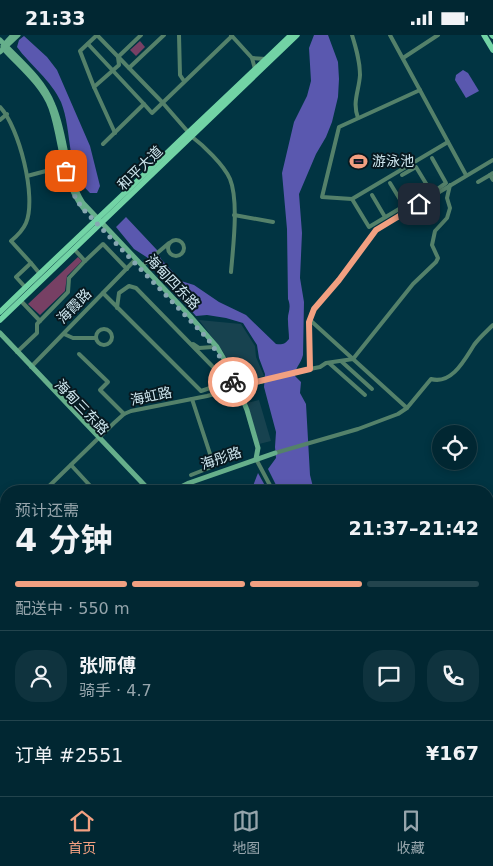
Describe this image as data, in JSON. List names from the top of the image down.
{
  "streets": {
    "main road": [
      "和平大道",
      "海甸四东路",
      "海甸三东路",
      "海彤路"
    ],
    "street": ["海霞路", "海虹路"]
  },
  "crossings": [
    ["和平大道", "海甸四东路"],
    ["海甸四东路", "海霞路"],
    ["海甸四东路", "海虹路"],
    ["海甸四东路", "海彤路"],
    ["海虹路", "海甸三东路"]
  ],
  "places": {
    "sports": ["游泳池"]
  },
  "page": {
    "status": "21:33",
    "heading": ["4 分钟", "预计还需", "21:37–21:42"],
    "panel": [
      "张师傅",
      "骑手 · 4.7",
      "订单 #2551",
      "¥167"
    ],
    "bar": "配送中 · 550 m",
    "tabs": ["首页", "地图", "收藏"]
  }
}
